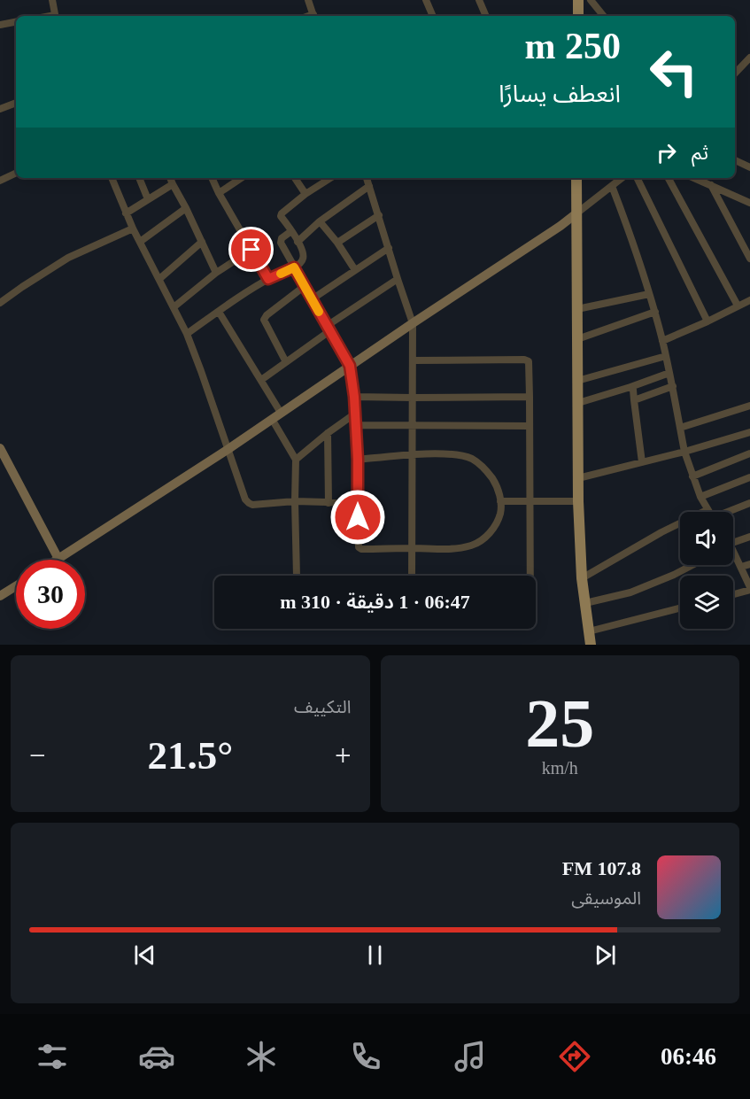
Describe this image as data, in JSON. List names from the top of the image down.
{
  "page": {
    "turn": ["250 m", "انعطف يسارًا"],
    "then": "ثم",
    "limit": "30",
    "trip": "06:47 · 1 دقيقة · 310 m",
    "tile": [
      ["25", "km/h"],
      "التكييف"
    ],
    "heat": ["−", "21.5°", "+"],
    "song": ["107.8 FM", "الموسيقى"],
    "tabs": "06:46"
  }
}
